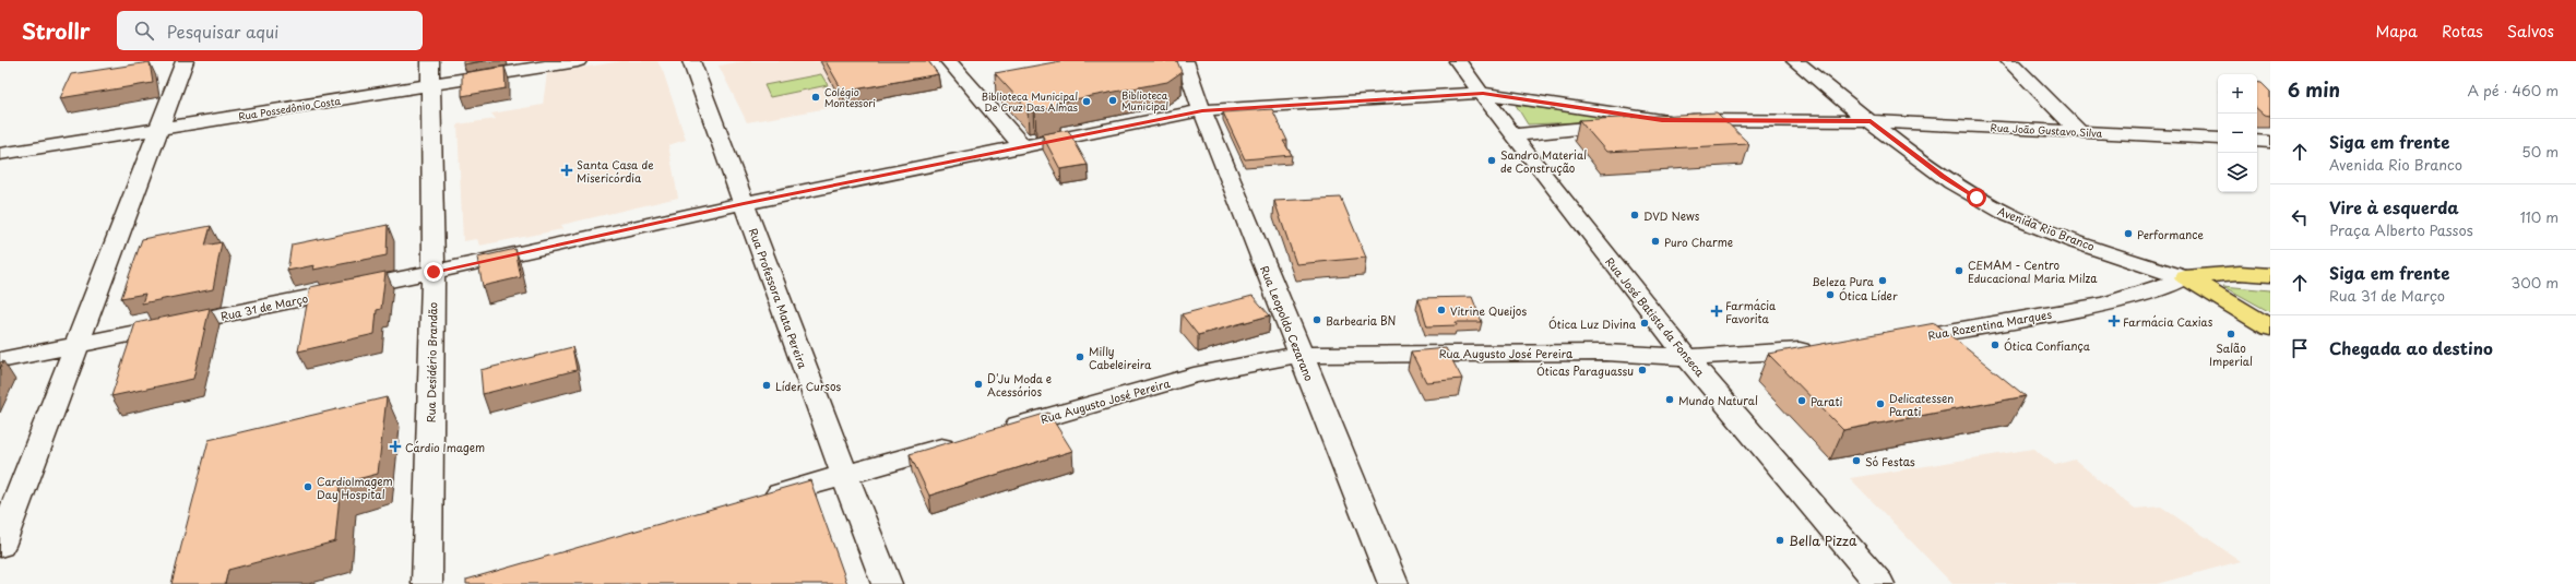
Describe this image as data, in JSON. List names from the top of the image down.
{
  "streets": {
    "street": [
      "Rua Possedônio Costa",
      "Rua João Gustavo Silva",
      "Avenida Rio Branco",
      "Rua Professora Mata Pereira",
      "Rua 31 de Março",
      "Rua José Batista da Fonseca",
      "Rua Leopoldo Cezarano",
      "Rua Rozentina Marques",
      "Rua Augusto José Pereira",
      "Rua Desidério Brandão"
    ]
  },
  "crossings": [
    ["Rua Possedônio Costa", "Rua Desidério Brandão"],
    ["Rua João Gustavo Silva", "Avenida Rio Branco"],
    ["Rua João Gustavo Silva", "Rua 31 de Março"],
    ["Avenida Rio Branco", "Rua Rozentina Marques"],
    ["Rua Professora Mata Pereira", "Rua 31 de Março"],
    ["Rua 31 de Março", "Rua José Batista da Fonseca"],
    ["Rua 31 de Março", "Rua Leopoldo Cezarano"],
    ["Rua 31 de Março", "Rua Desidério Brandão"],
    ["Rua José Batista da Fonseca", "Rua Augusto José Pereira"],
    ["Rua Leopoldo Cezarano", "Rua Augusto José Pereira"]
  ],
  "places": {
    "other": [
      "Colégio Montessori",
      "Biblioteca Municipal",
      "Biblioteca Municipal De Cruz Das Almas",
      "Sandro Material de Construção",
      "DVD News",
      "Performance",
      "Puro Charme",
      "CEMAM - Centro Educacional Maria Milza",
      "Beleza Pura",
      "Ótica Líder",
      "Vitrine Queijos",
      "Barbearia BN",
      "Ótica Luz Divina",
      "Salão Imperial",
      "Ótica Confiança",
      "Milly Cabeleireira",
      "Óticas Paraguassu",
      "D'Ju Moda e Acessórios",
      "Líder Cursos",
      "Mundo Natural",
      "Parati",
      "Delicatessen Parati",
      "Só Festas",
      "CardioImagem Day Hospital",
      "Bella Pizza"
    ],
    "health": [
      "Santa Casa de Misericórdia",
      "Farmácia Favorita",
      "Farmácia Caxias",
      "Cárdio Imagem"
    ]
  },
  "page": {
    "header": "Strollr",
    "search": "Pesquisar aqui",
    "nav": ["Mapa", "Rotas", "Salvos"],
    "heading": ["6 min", "A pé · 460 m"],
    "map_buttons": ["+", "−"],
    "list": [
      ["Siga em frente", "Avenida Rio Branco", "50 m"],
      ["Vire à esquerda", "Praça Alberto Passos", "110 m"],
      ["Siga em frente", "Rua 31 de Março", "300 m"],
      "Chegada ao destino"
    ]
  }
}
